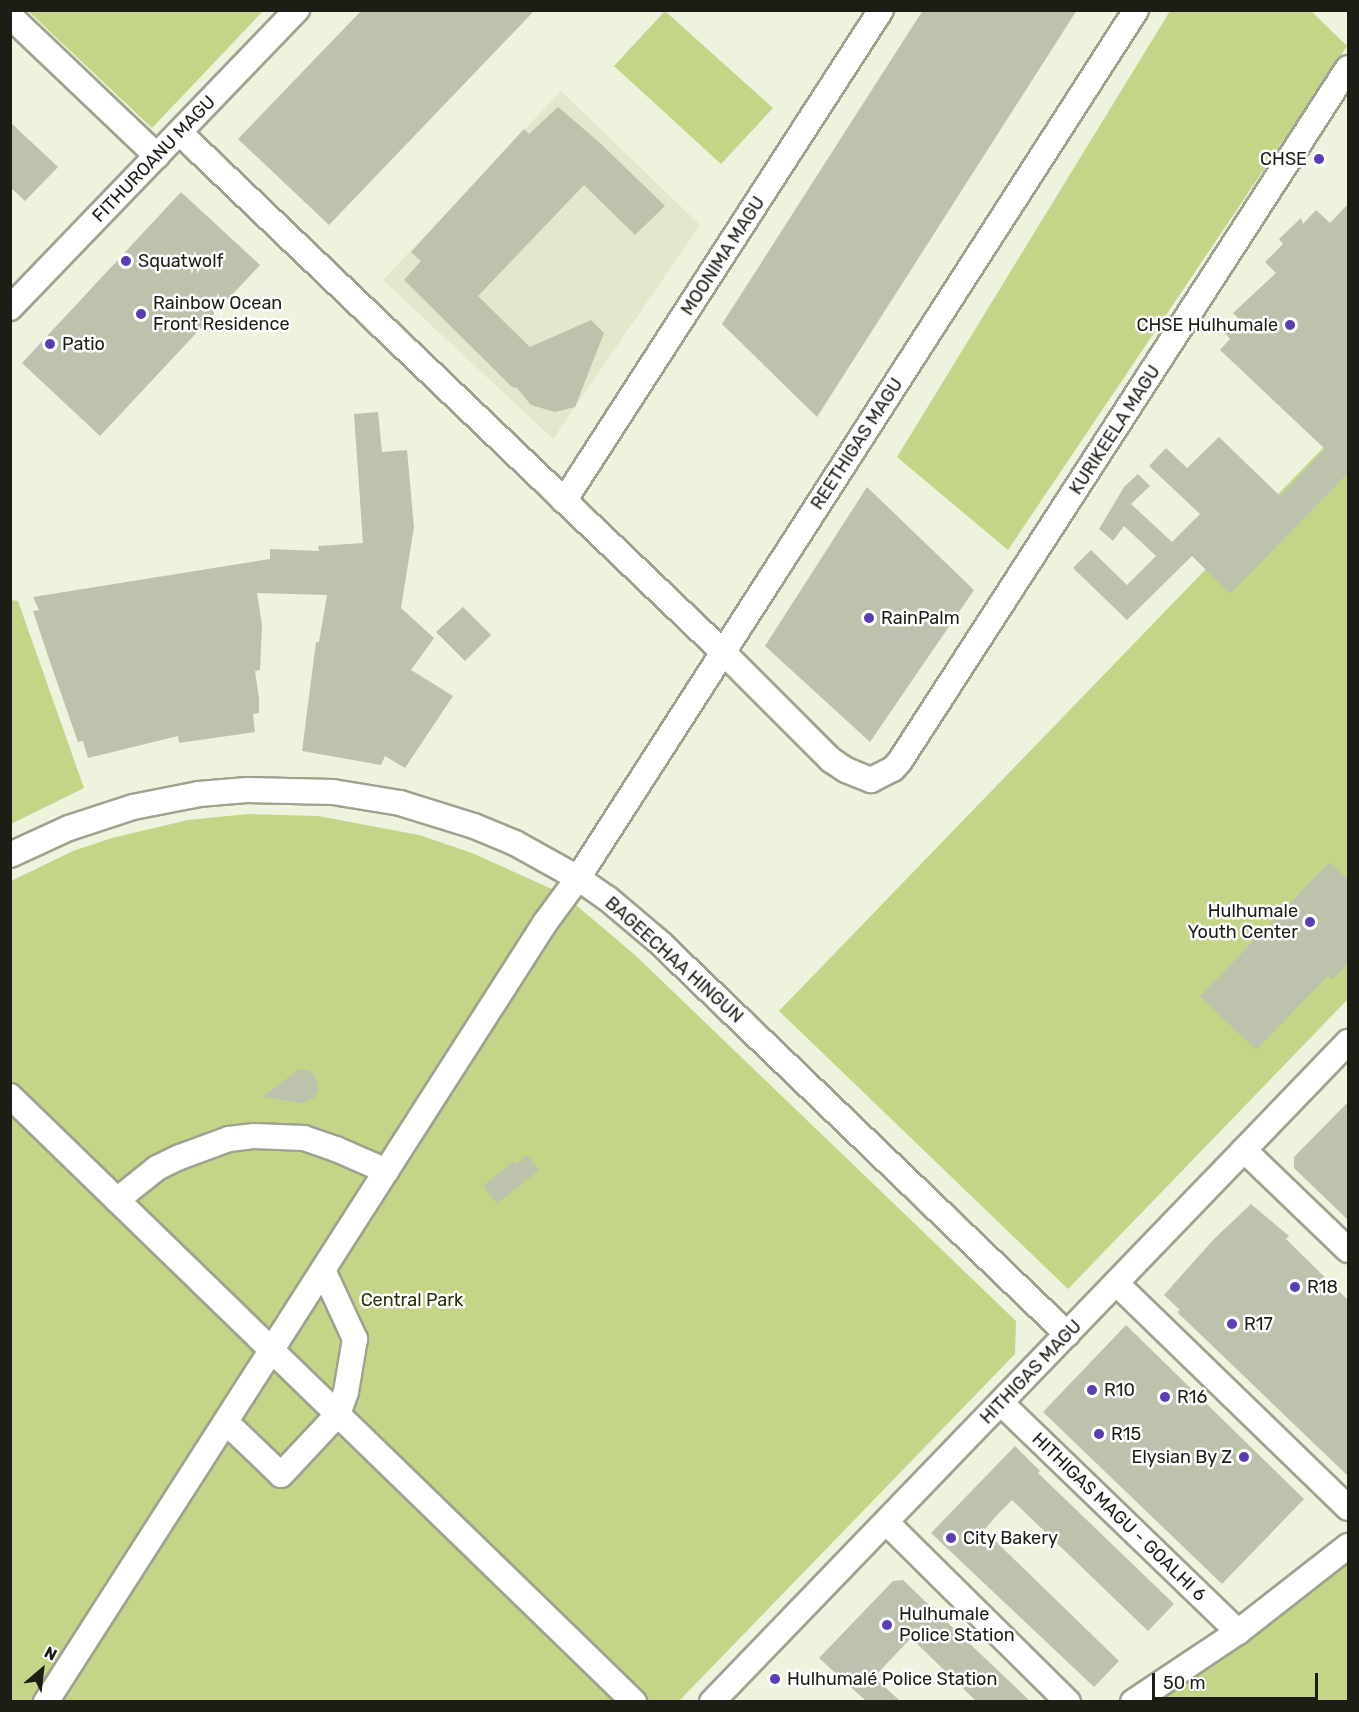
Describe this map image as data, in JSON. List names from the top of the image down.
{
  "streets": {
    "street": [
      "FITHUROANU MAGU",
      "MOONIMA MAGU",
      "KURIKEELA MAGU",
      "REETHIGAS MAGU",
      "BAGEECHAA HINGUN",
      "HITHIGAS MAGU",
      "HITHIGAS MAGU - GOALHI 6"
    ]
  },
  "crossings": [
    ["KURIKEELA MAGU", "REETHIGAS MAGU"],
    ["REETHIGAS MAGU", "BAGEECHAA HINGUN"],
    ["BAGEECHAA HINGUN", "HITHIGAS MAGU"],
    ["HITHIGAS MAGU", "HITHIGAS MAGU - GOALHI 6"]
  ],
  "parks": ["Central Park"],
  "places": [
    "CHSE",
    "Squatwolf",
    "Rainbow Ocean Front Residence",
    "CHSE Hulhumale",
    "Patio",
    "RainPalm",
    "Hulhumale Youth Center",
    "R18",
    "R17",
    "R10",
    "R16",
    "R15",
    "Elysian By Z",
    "City Bakery",
    "Hulhumale Police Station",
    "Hulhumalé Police Station"
  ],
  "scale_bar": "50 m",
  "north": "top right"
}
